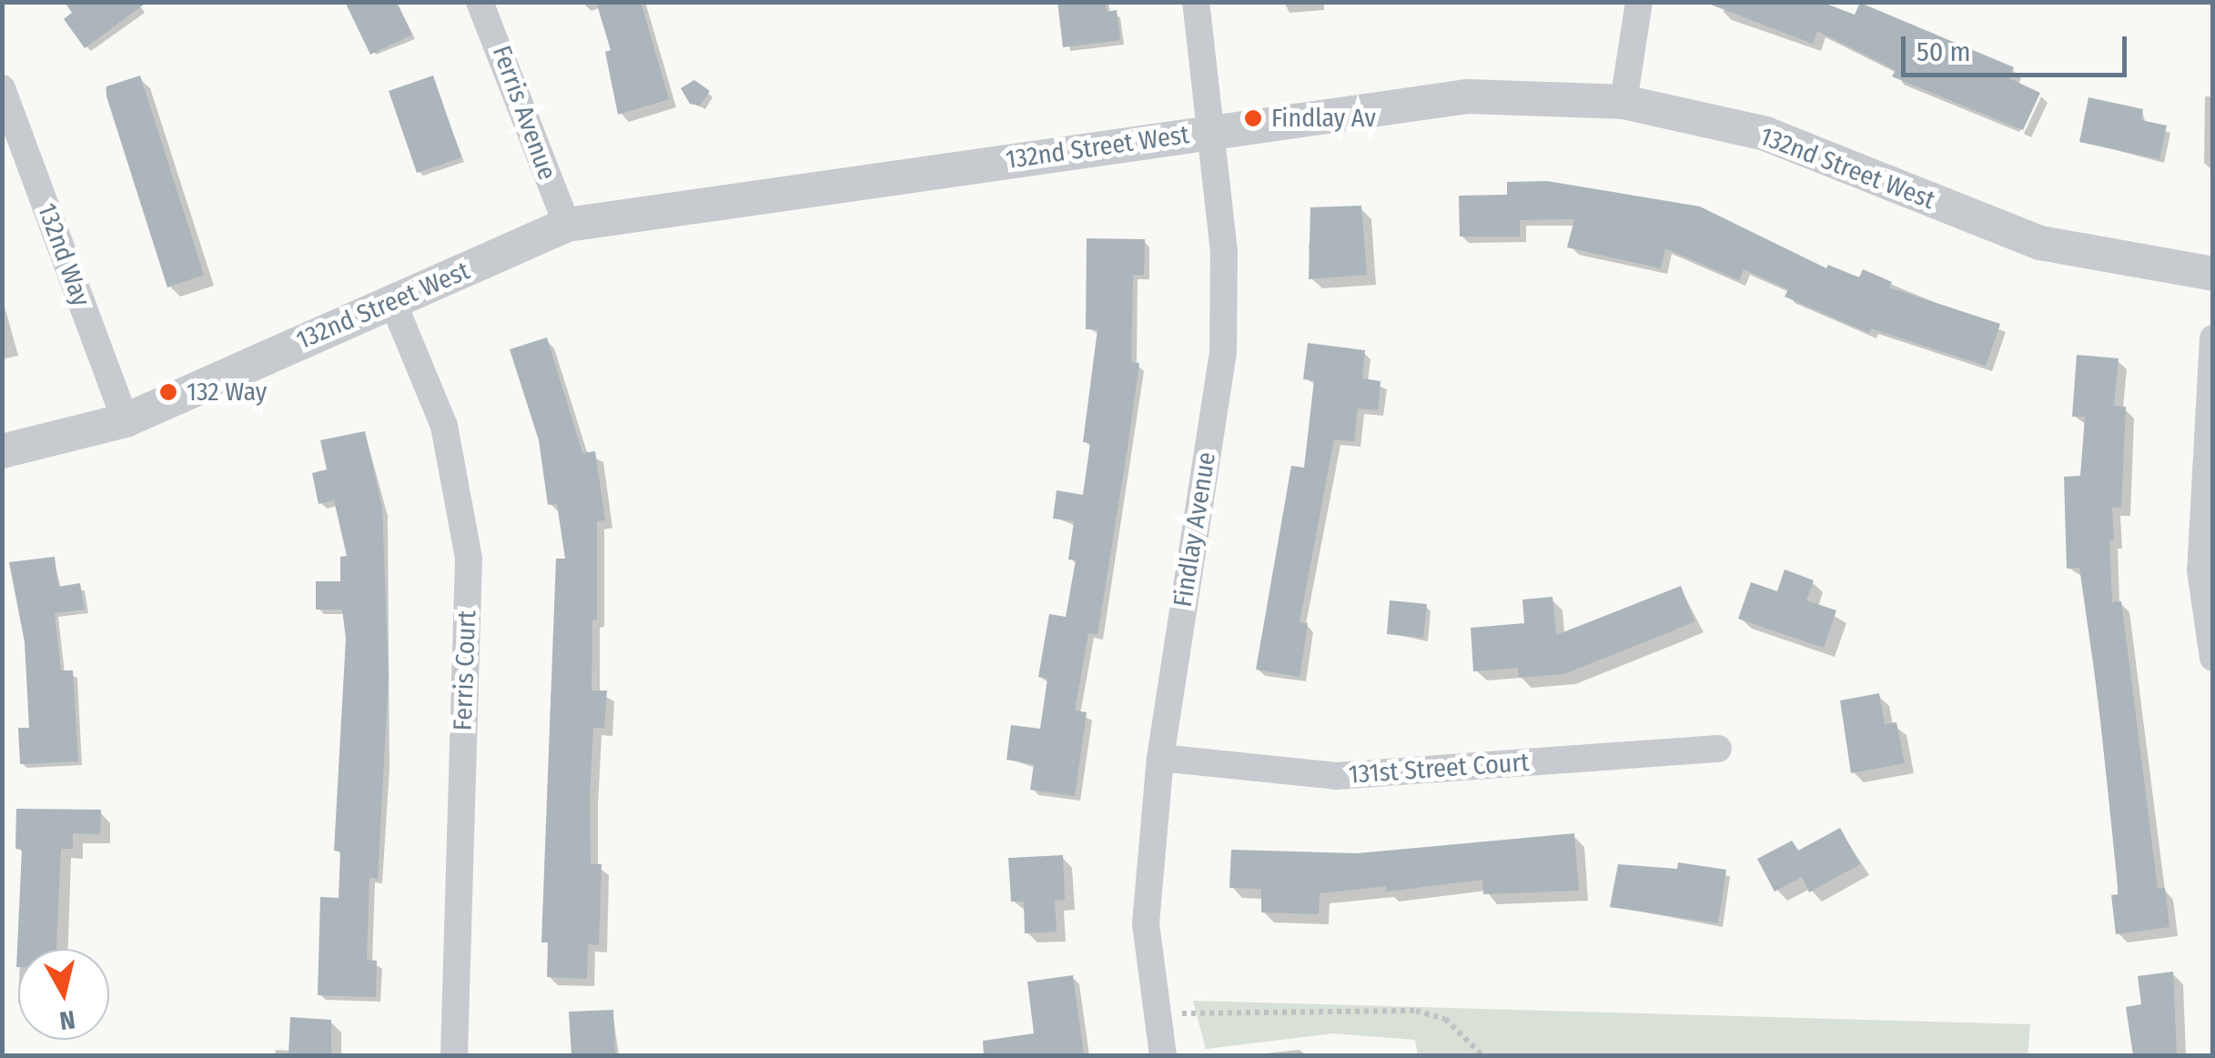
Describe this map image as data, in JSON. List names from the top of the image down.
{
  "streets": {
    "street": [
      "Ferris Avenue",
      "132nd Street West",
      "132nd Way",
      "Findlay Avenue",
      "Ferris Court",
      "131st Street Court"
    ]
  },
  "crossings": [
    ["Ferris Avenue", "132nd Street West"],
    ["132nd Street West", "132nd Way"],
    ["132nd Street West", "Findlay Avenue"],
    ["132nd Street West", "Ferris Court"],
    ["Findlay Avenue", "131st Street Court"]
  ],
  "places": ["Findlay Av", "132 Way"],
  "scale_bar": "50 m",
  "north": "bottom"
}
